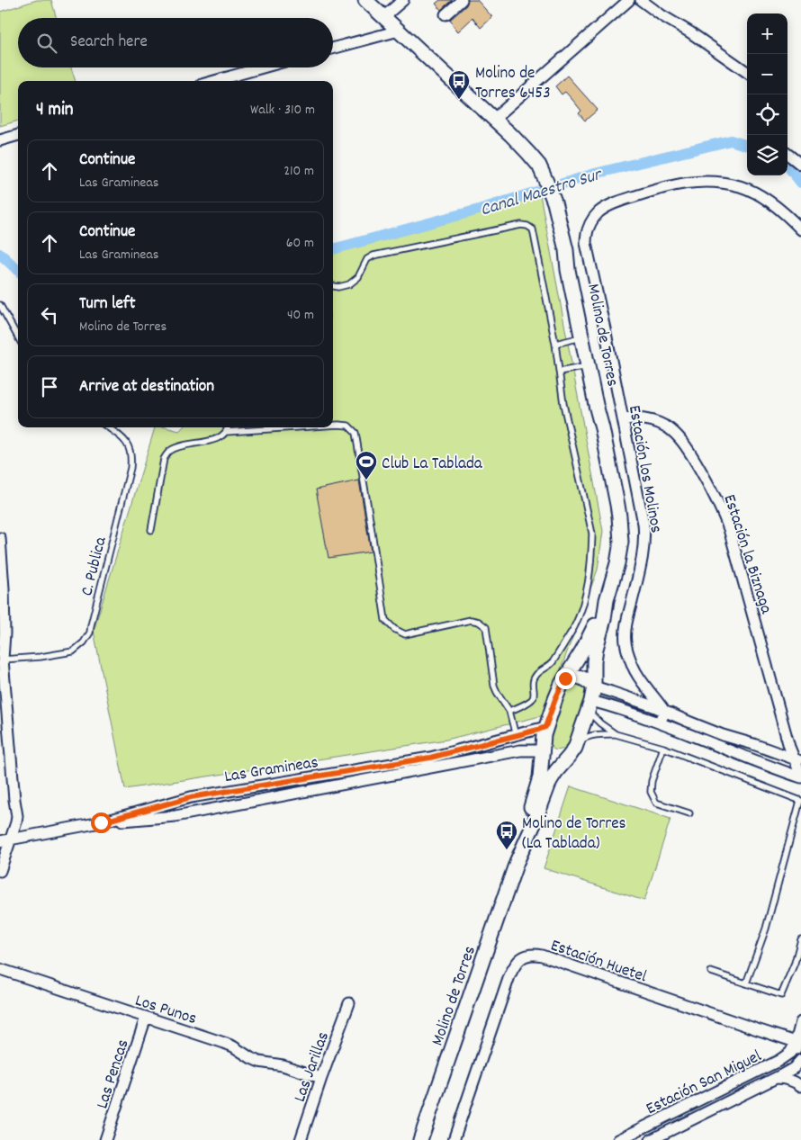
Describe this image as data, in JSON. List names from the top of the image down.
{
  "streets": {
    "main road": ["Molino de Torres"],
    "street": [
      "Estación los Molinos",
      "Estación la Biznaga",
      "Las Gramineas",
      "Estación Huetel",
      "Los Punos",
      "Las Jarillas",
      "Las Pencas",
      "Estación San Miguel"
    ],
    "lane": ["C. Publica"]
  },
  "crossings": [
    ["Molino de Torres", "Las Gramineas"],
    ["Estación los Molinos", "Estación la Biznaga"],
    ["Estación Huetel", "Estación San Miguel"],
    ["Los Punos", "Las Jarillas"],
    ["Los Punos", "Las Pencas"]
  ],
  "water": ["Canal Maestro Sur"],
  "places": {
    "bus stop": ["Molino de Torres 6453", "Molino de Torres (La Tablada)"],
    "sports": ["Club La Tablada"]
  },
  "page": {
    "map_buttons": ["+", "−"],
    "search": "Search here",
    "heading": ["4 min", "Walk · 310 m"],
    "list": [
      ["Continue", "Las Gramineas", "210 m"],
      ["Continue", "Las Gramineas", "60 m"],
      ["Turn left", "Molino de Torres", "40 m"],
      "Arrive at destination"
    ]
  }
}
